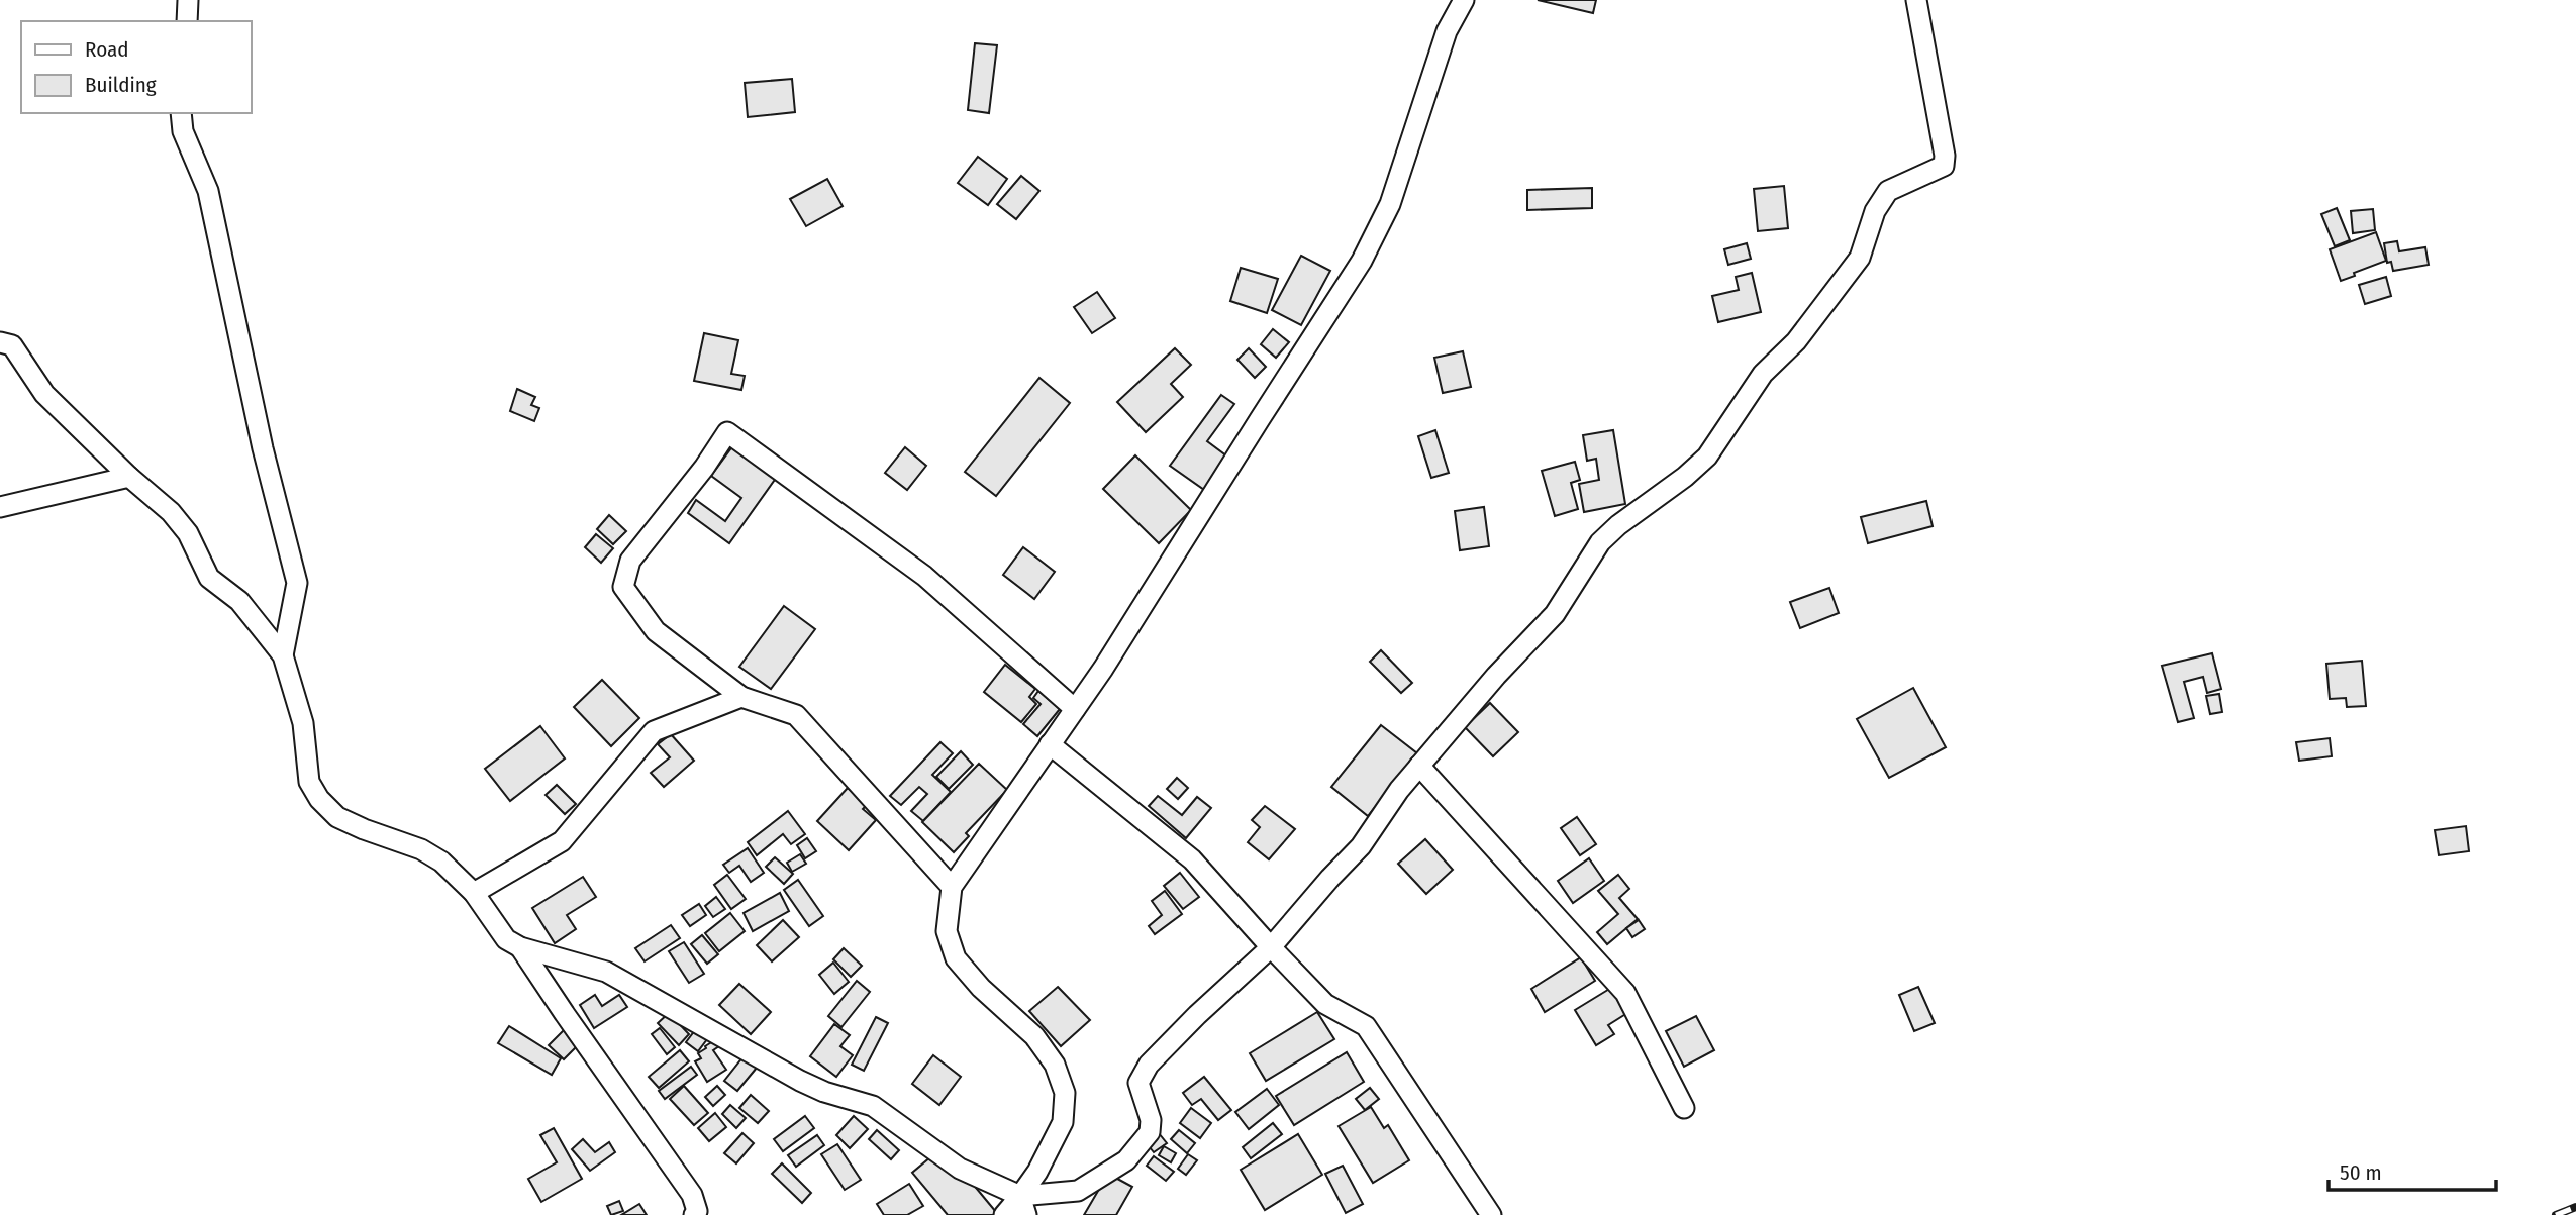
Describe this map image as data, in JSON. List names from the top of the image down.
{
  "legend": ["Road", "Building"],
  "scale_bar": "50 m"
}
